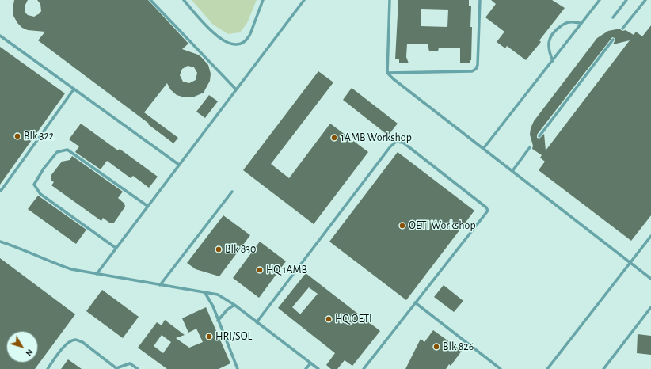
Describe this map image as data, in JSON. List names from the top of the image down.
{
  "places": [
    "Blk 322",
    "1AMB Workshop",
    "OETI Workshop",
    "Blk 830",
    "HQ 1AMB",
    "HQ OETI",
    "HRI/SOL",
    "Blk 826"
  ],
  "north": "bottom right"
}
